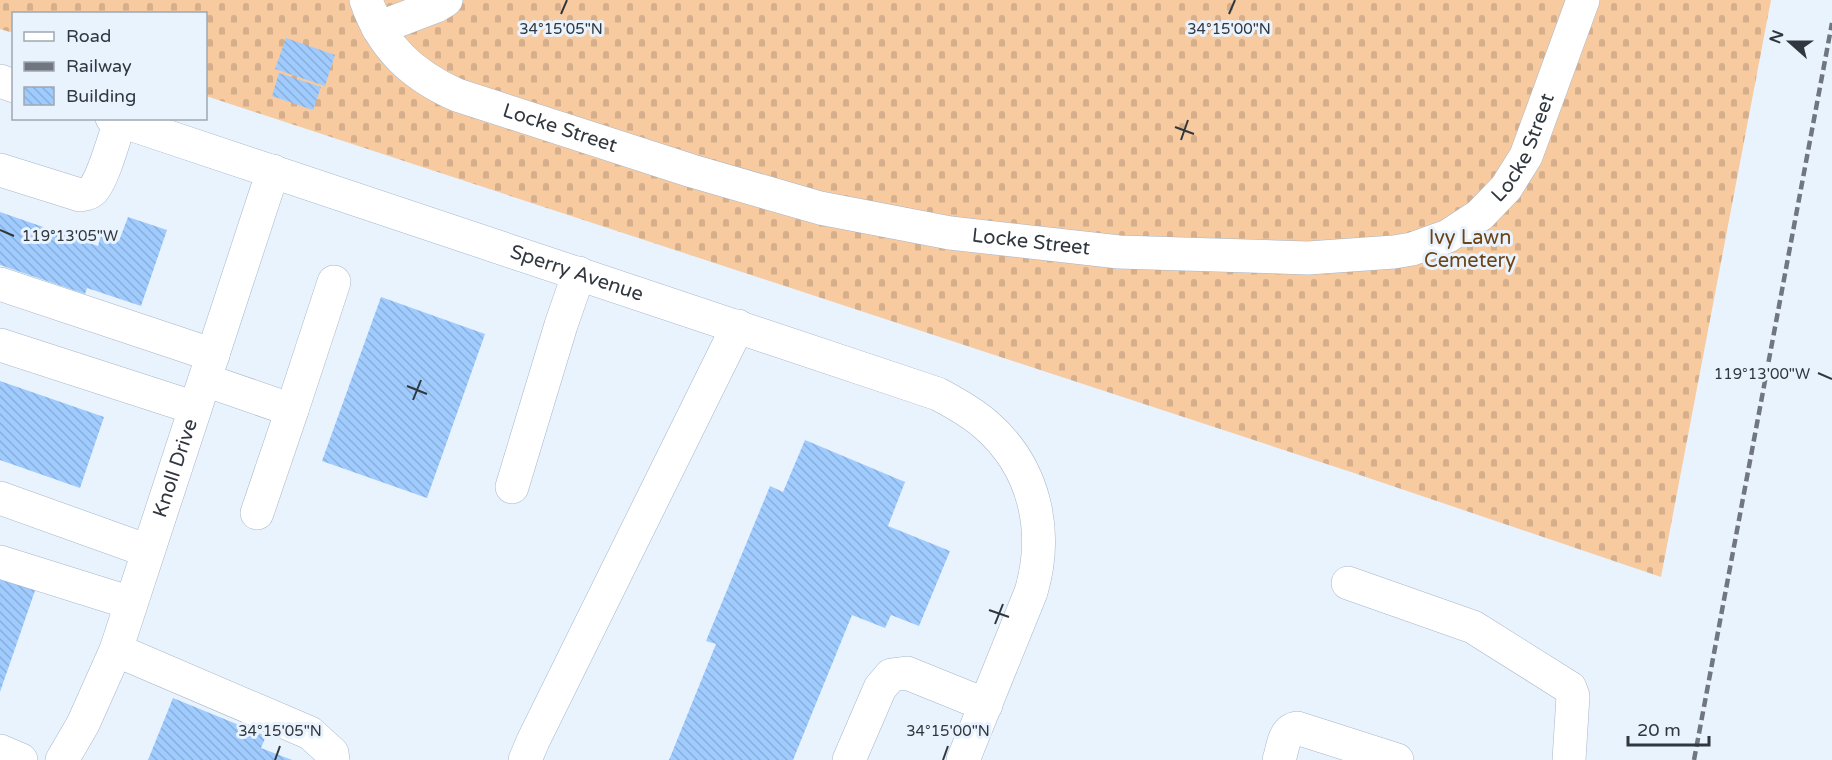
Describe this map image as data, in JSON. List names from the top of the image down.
{
  "streets": {
    "street": ["Locke Street", "Sperry Avenue", "Knoll Drive"]
  },
  "crossings": [
    ["Sperry Avenue", "Knoll Drive"]
  ],
  "parks": ["Ivy Lawn Cemetery"],
  "legend": ["Road", "Railway", "Building"],
  "scale_bar": "20 m",
  "north": "left",
  "coordinates": [
    "34°15'05\"N",
    "34°15'00\"N",
    "119°13'05\"W",
    "119°13'00\"W"
  ]
}
